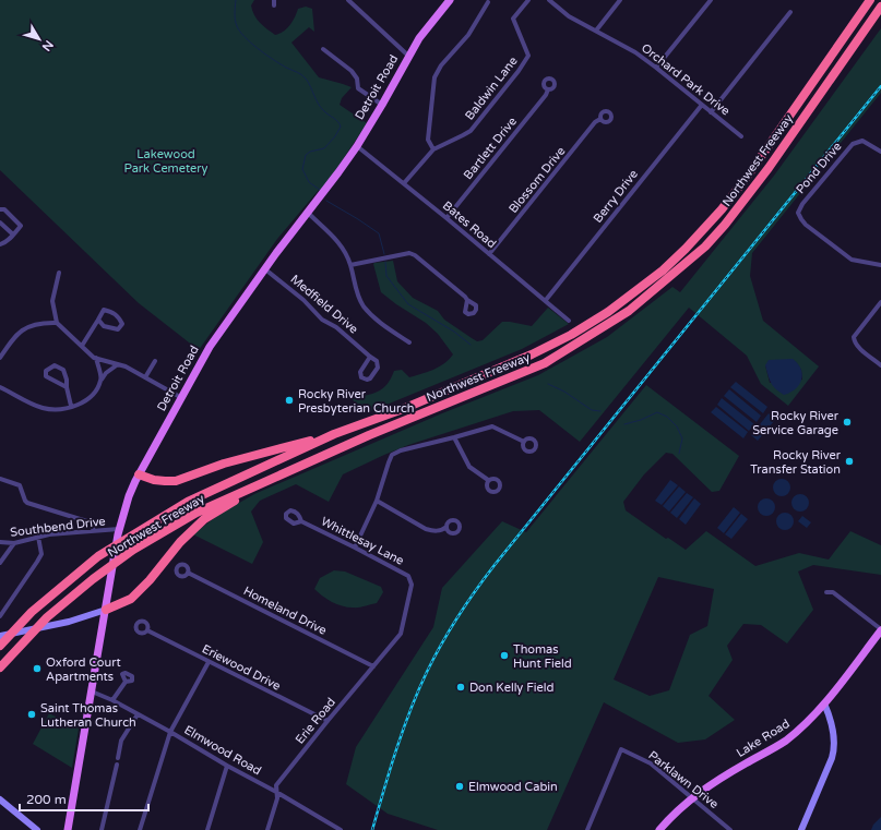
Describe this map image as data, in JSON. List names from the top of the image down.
{
  "streets": {
    "highway": ["Northwest Freeway"],
    "main road": ["Detroit Road", "Lake Road"],
    "street": [
      "Orchard Park Drive",
      "Baldwin Lane",
      "Bartlett Drive",
      "Pond Drive",
      "Blossom Drive",
      "Berry Drive",
      "Bates Road",
      "Medfield Drive",
      "Southbend Drive",
      "Whittlesay Lane",
      "Homeland Drive",
      "Eriewood Drive",
      "Erie Road",
      "Elmwood Road",
      "Parklawn Drive"
    ]
  },
  "crossings": [
    ["Orchard Park Drive", "Berry Drive"],
    ["Detroit Road", "Bates Road"],
    ["Detroit Road", "Medfield Drive"],
    ["Detroit Road", "Southbend Drive"],
    ["Detroit Road", "Elmwood Road"],
    ["Baldwin Lane", "Bates Road"],
    ["Bartlett Drive", "Bates Road"],
    ["Blossom Drive", "Bates Road"],
    ["Berry Drive", "Bates Road"],
    ["Whittlesay Lane", "Erie Road"],
    ["Homeland Drive", "Erie Road"],
    ["Eriewood Drive", "Erie Road"],
    ["Erie Road", "Elmwood Road"],
    ["Lake Road", "Parklawn Drive"]
  ],
  "parks": ["Lakewood Park Cemetery"],
  "places": [
    "Rocky River Presbyterian Church",
    "Rocky River Service Garage",
    "Rocky River Transfer Station",
    "Thomas Hunt Field",
    "Oxford Court Apartments",
    "Don Kelly Field",
    "Saint Thomas Lutheran Church",
    "Elmwood Cabin"
  ],
  "scale_bar": "200 m",
  "north": "bottom right"
}
